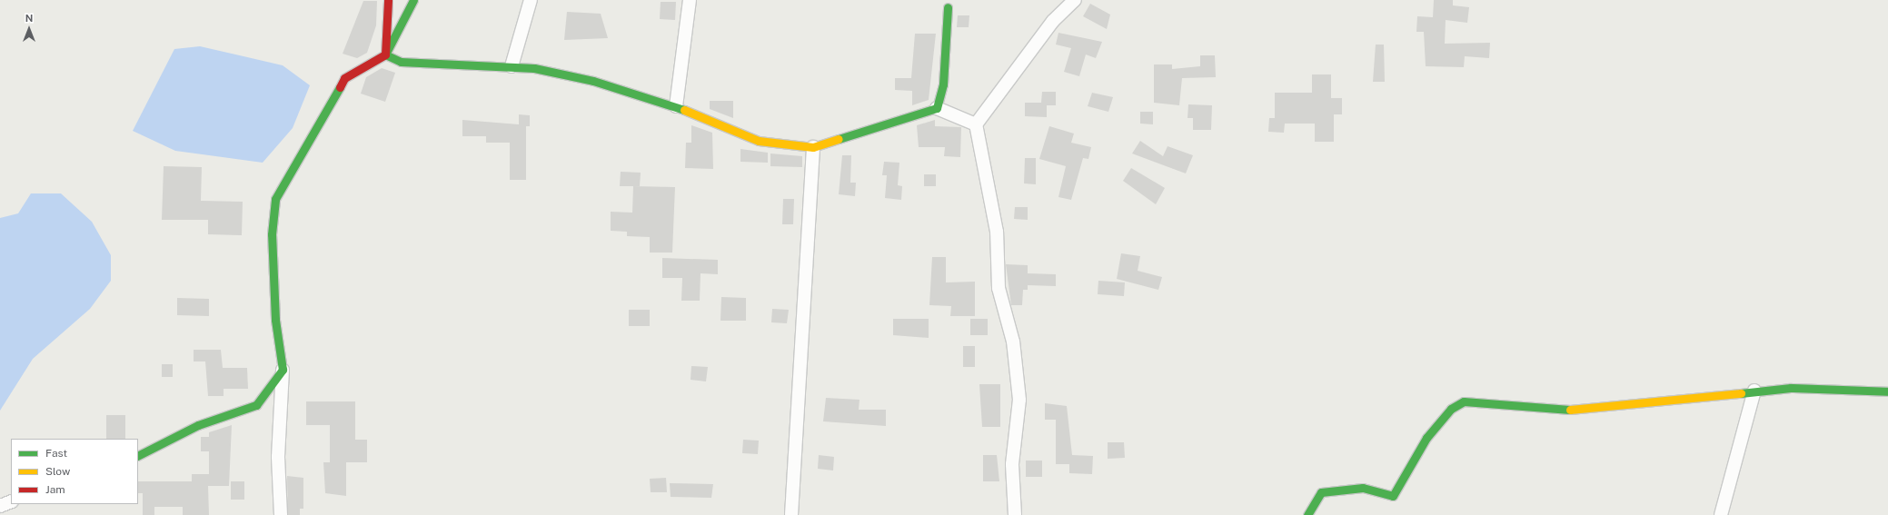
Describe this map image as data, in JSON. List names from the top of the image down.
{
  "legend": ["Fast", "Slow", "Jam"],
  "north": "top"
}
